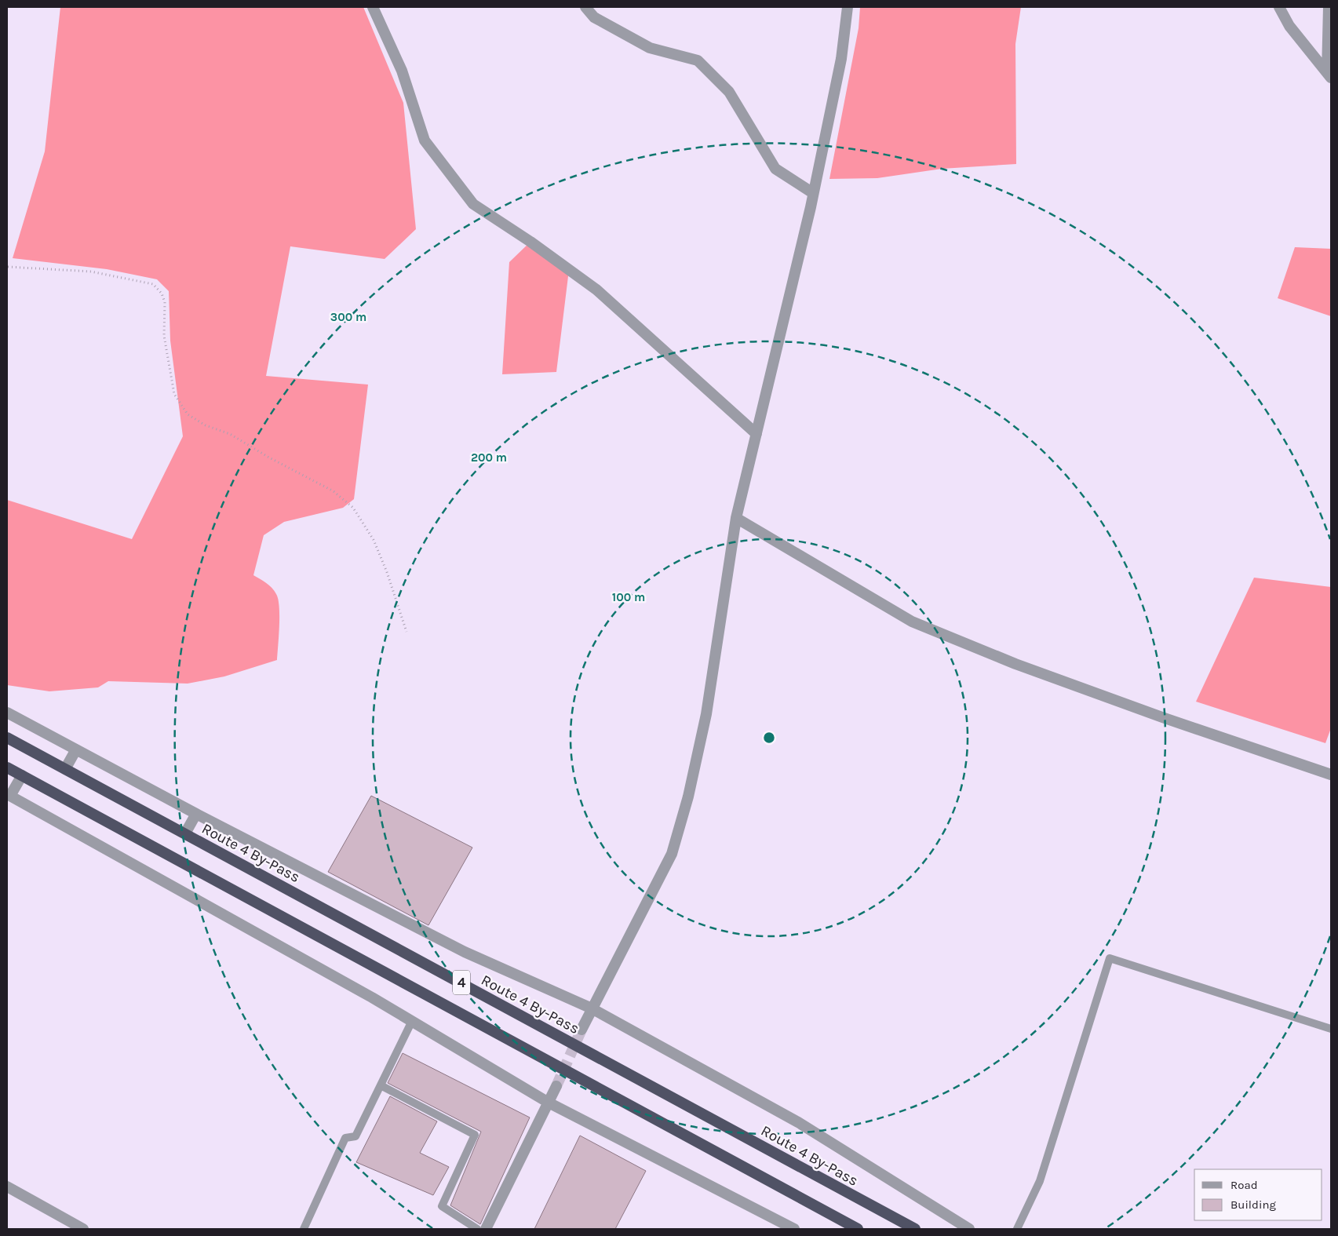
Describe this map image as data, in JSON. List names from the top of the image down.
{
  "streets": {
    "highway": ["Route 4 By-Pass", "4"]
  },
  "legend": ["Road", "Building"],
  "rings": ["300 m", "200 m", "100 m"]
}
